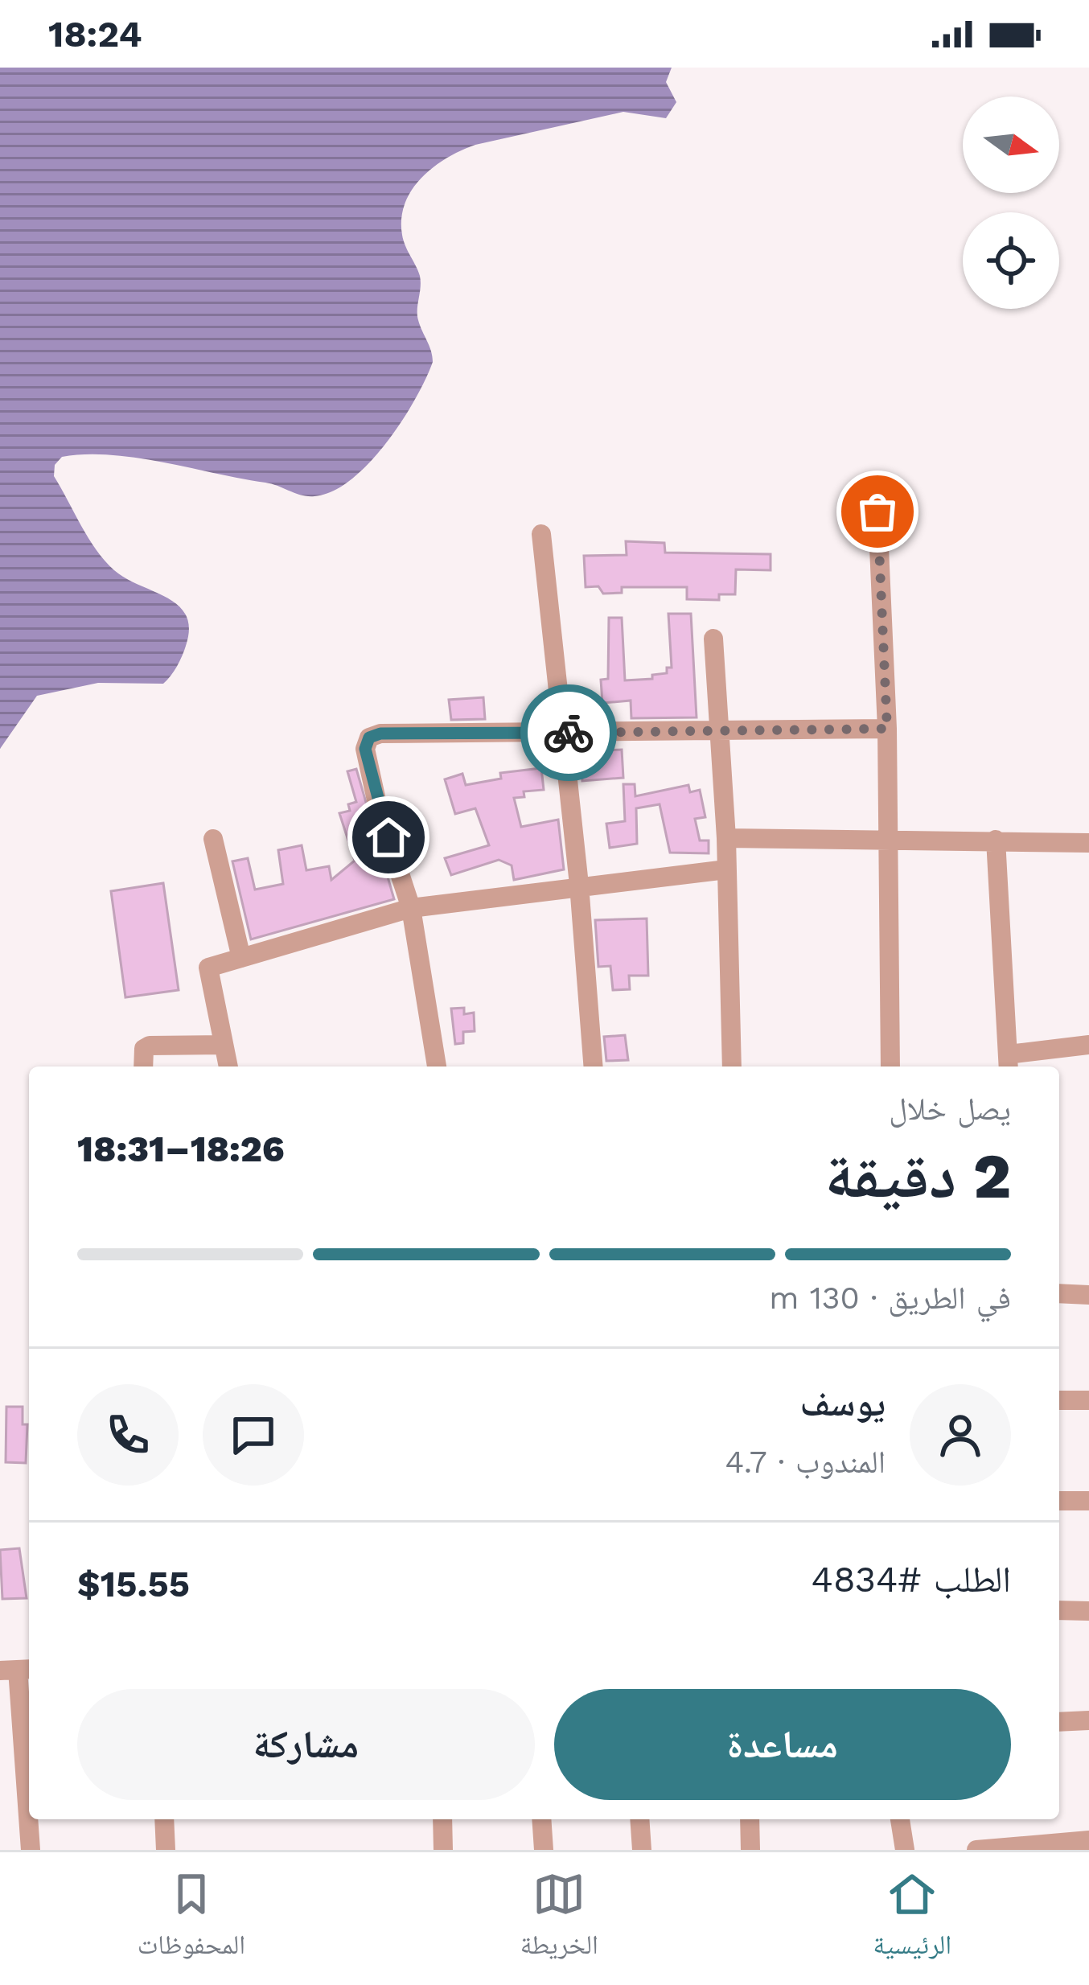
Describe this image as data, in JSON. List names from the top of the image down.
{
  "north": "right",
  "page": {
    "status": "18:24",
    "heading": ["2 دقيقة", "يصل خلال", "18:26–18:31"],
    "panel": [
      "يوسف",
      "المندوب · 4.7",
      "الطلب #4834",
      "$15.55"
    ],
    "bar": "في الطريق · 130 m",
    "buttons": ["مساعدة", "مشاركة"],
    "tabs": ["الرئيسية", "الخريطة", "المحفوظات"]
  }
}
